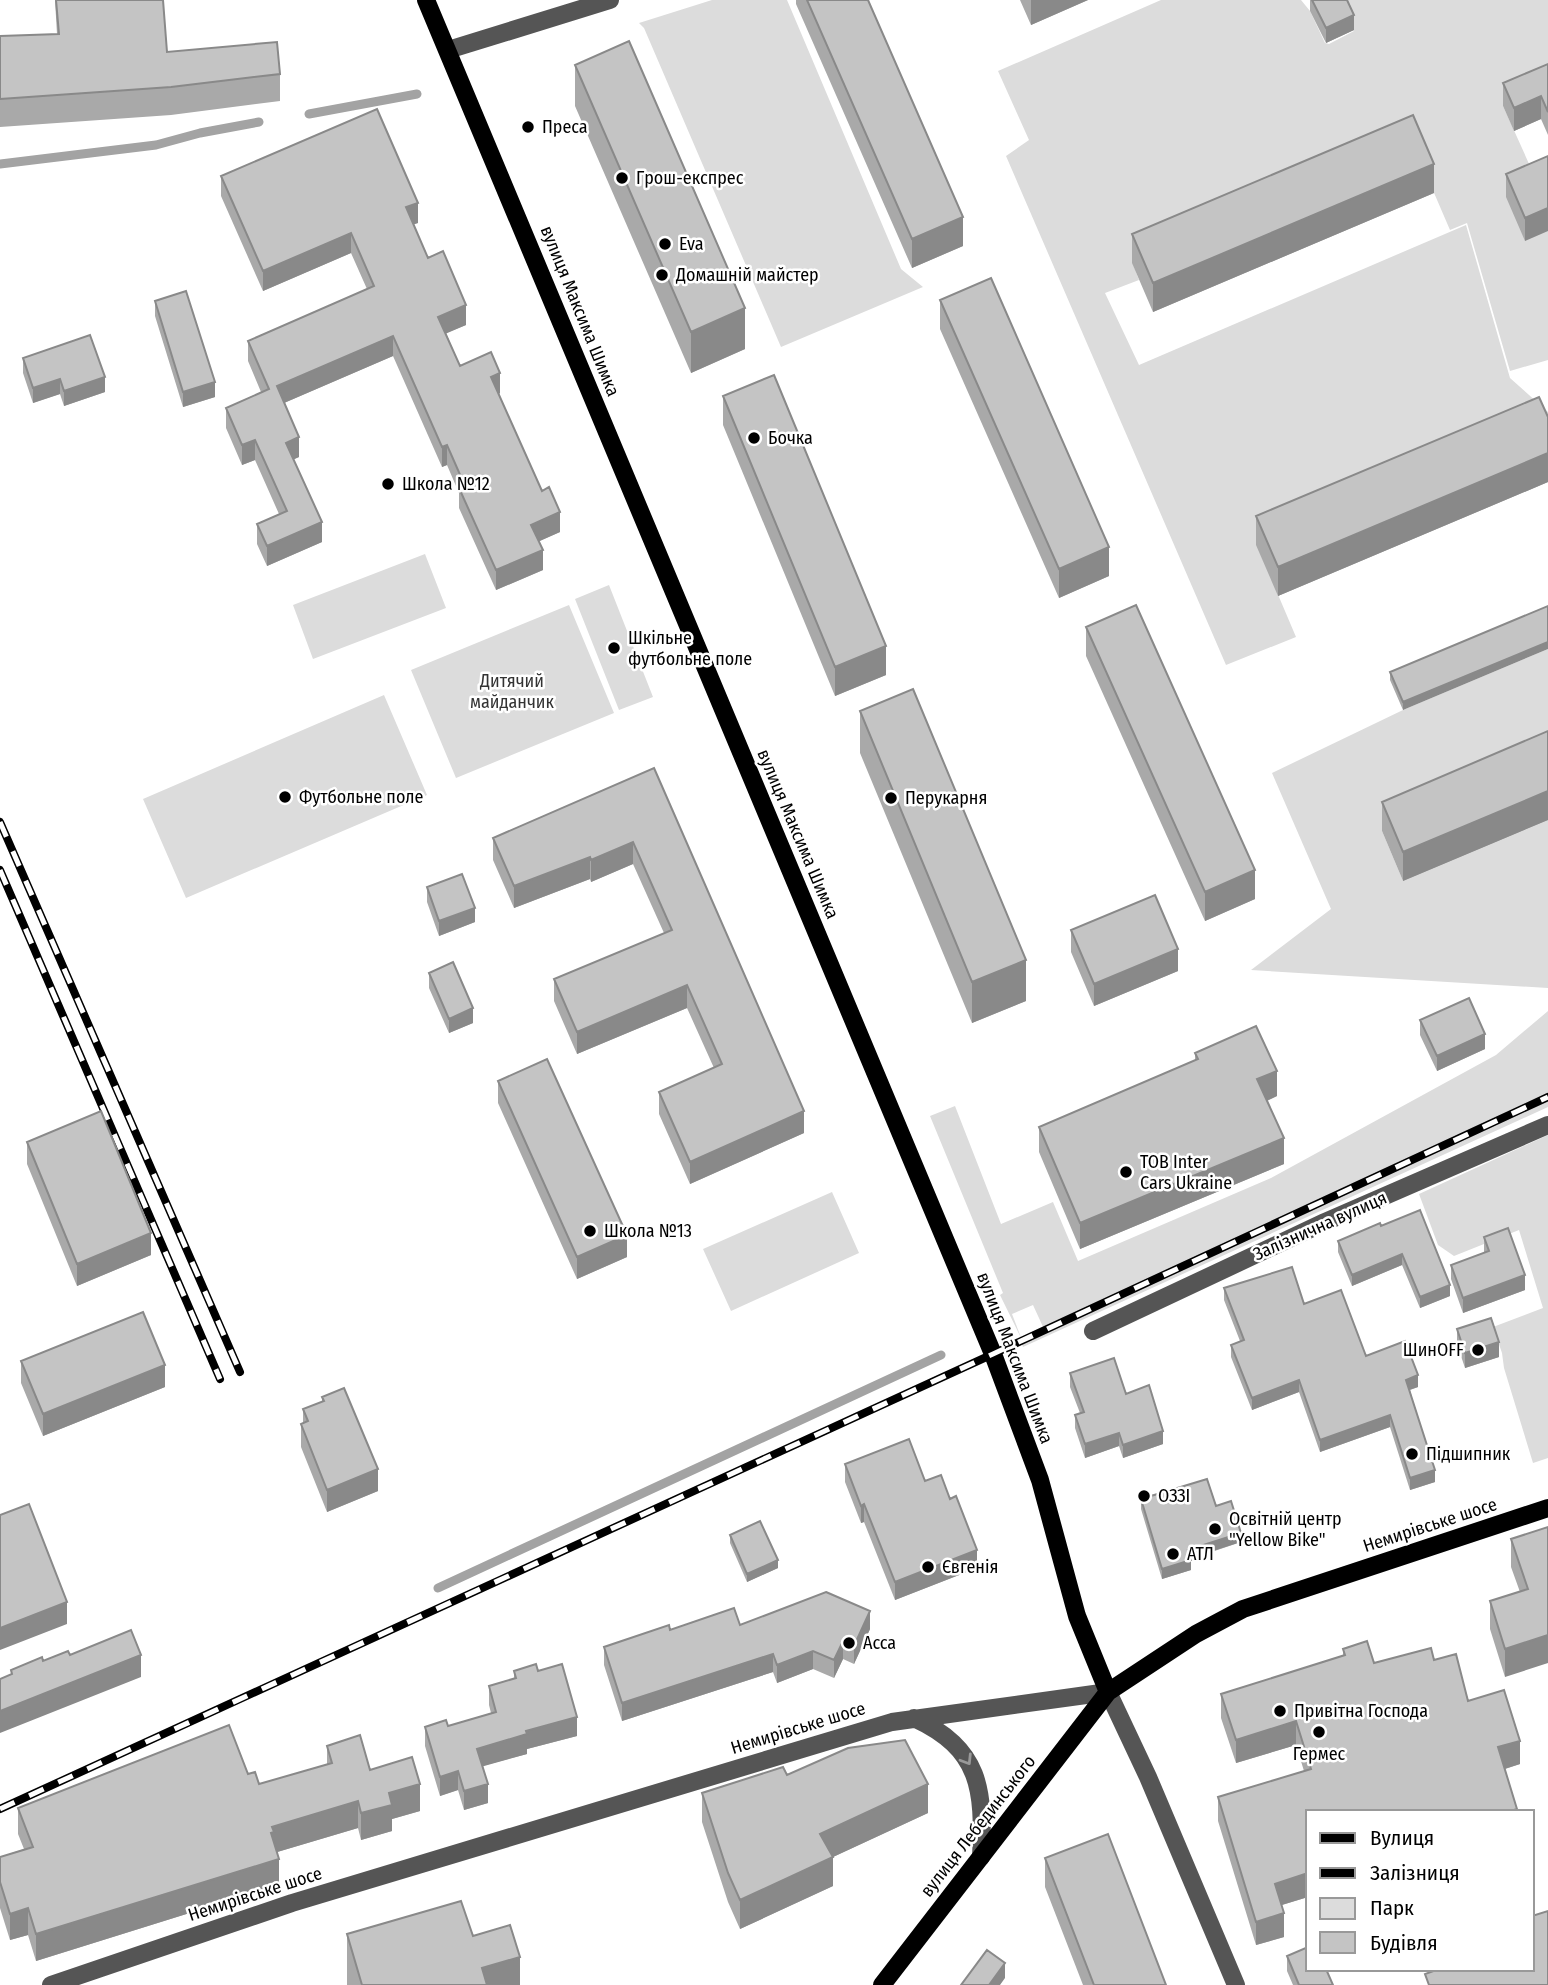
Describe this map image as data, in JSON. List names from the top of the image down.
{
  "streets": {
    "main road": ["вулиця Максима Шимка", "Немирівське шосе", "вулиця Лебединського"],
    "street": ["Залізнична вулиця"]
  },
  "crossings": [
    ["вулиця Максима Шимка", "Немирівське шосе"],
    ["вулиця Максима Шимка", "вулиця Лебединського"],
    ["Немирівське шосе", "вулиця Лебединського"]
  ],
  "parks": ["Дитячий майданчик"],
  "places": [
    "Преса",
    "Грош-експрес",
    "Eva",
    "Домашній майстер",
    "Бочка",
    "Школа №12",
    "Шкільне футбольне поле",
    "Футбольне поле",
    "Перукарня",
    "ТОВ Inter Cars Ukraine",
    "Школа №13",
    "ШинOFF",
    "Підшипник",
    "ОЗЗІ",
    "Освітній центр \"Yellow Bike\"",
    "АТЛ",
    "Євгенія",
    "Асса",
    "Привітна Господа",
    "Гермес"
  ],
  "legend": [
    "Вулиця",
    "Залізниця",
    "Парк",
    "Будівля"
  ]
}
